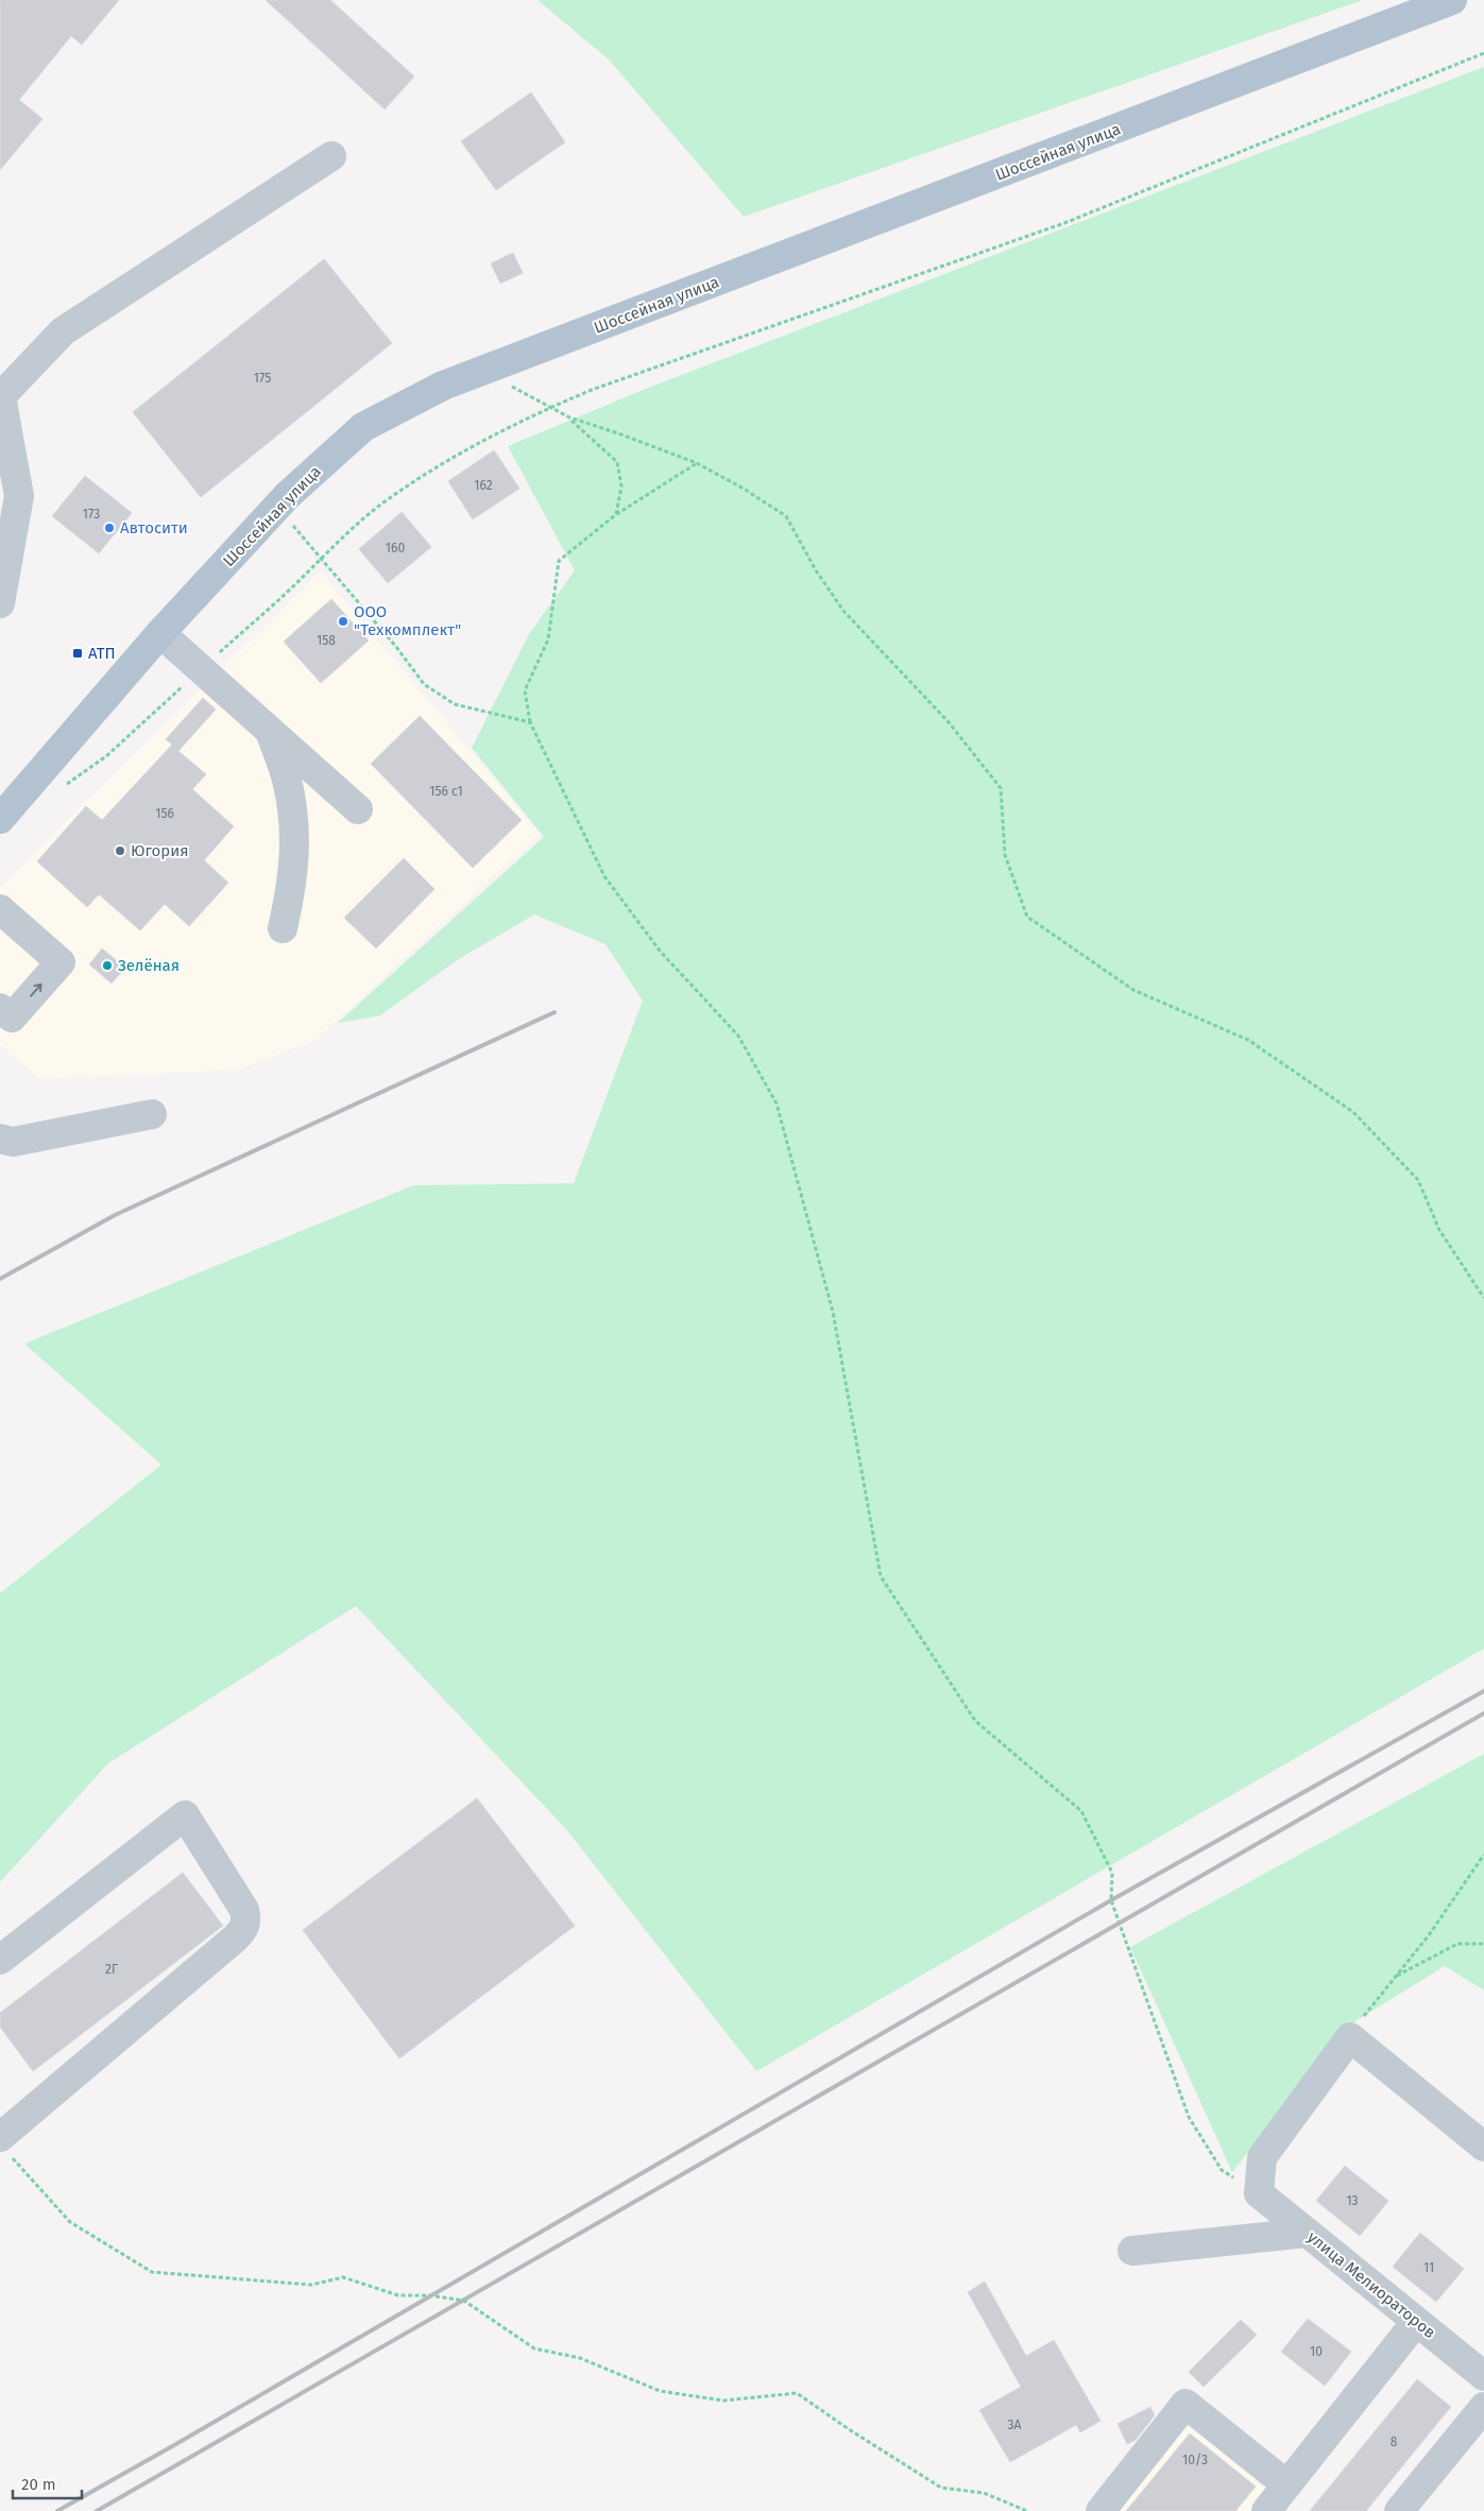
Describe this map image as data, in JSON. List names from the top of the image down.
{
  "streets": {
    "main road": ["Шоссейная улица"],
    "street": ["улица Мелиораторов"]
  },
  "places": {
    "other": [
      "Автосити",
      "ООО \"Техкомплект\"",
      "Югория",
      "Зелёная"
    ],
    "transit": ["АТП"]
  },
  "house_numbers": [
    "175",
    "162",
    "173",
    "160",
    "158",
    "156 с1",
    "156",
    "2Г",
    "13",
    "11",
    "10",
    "3А",
    "8",
    "10/3"
  ],
  "scale_bar": "20 m"
}
